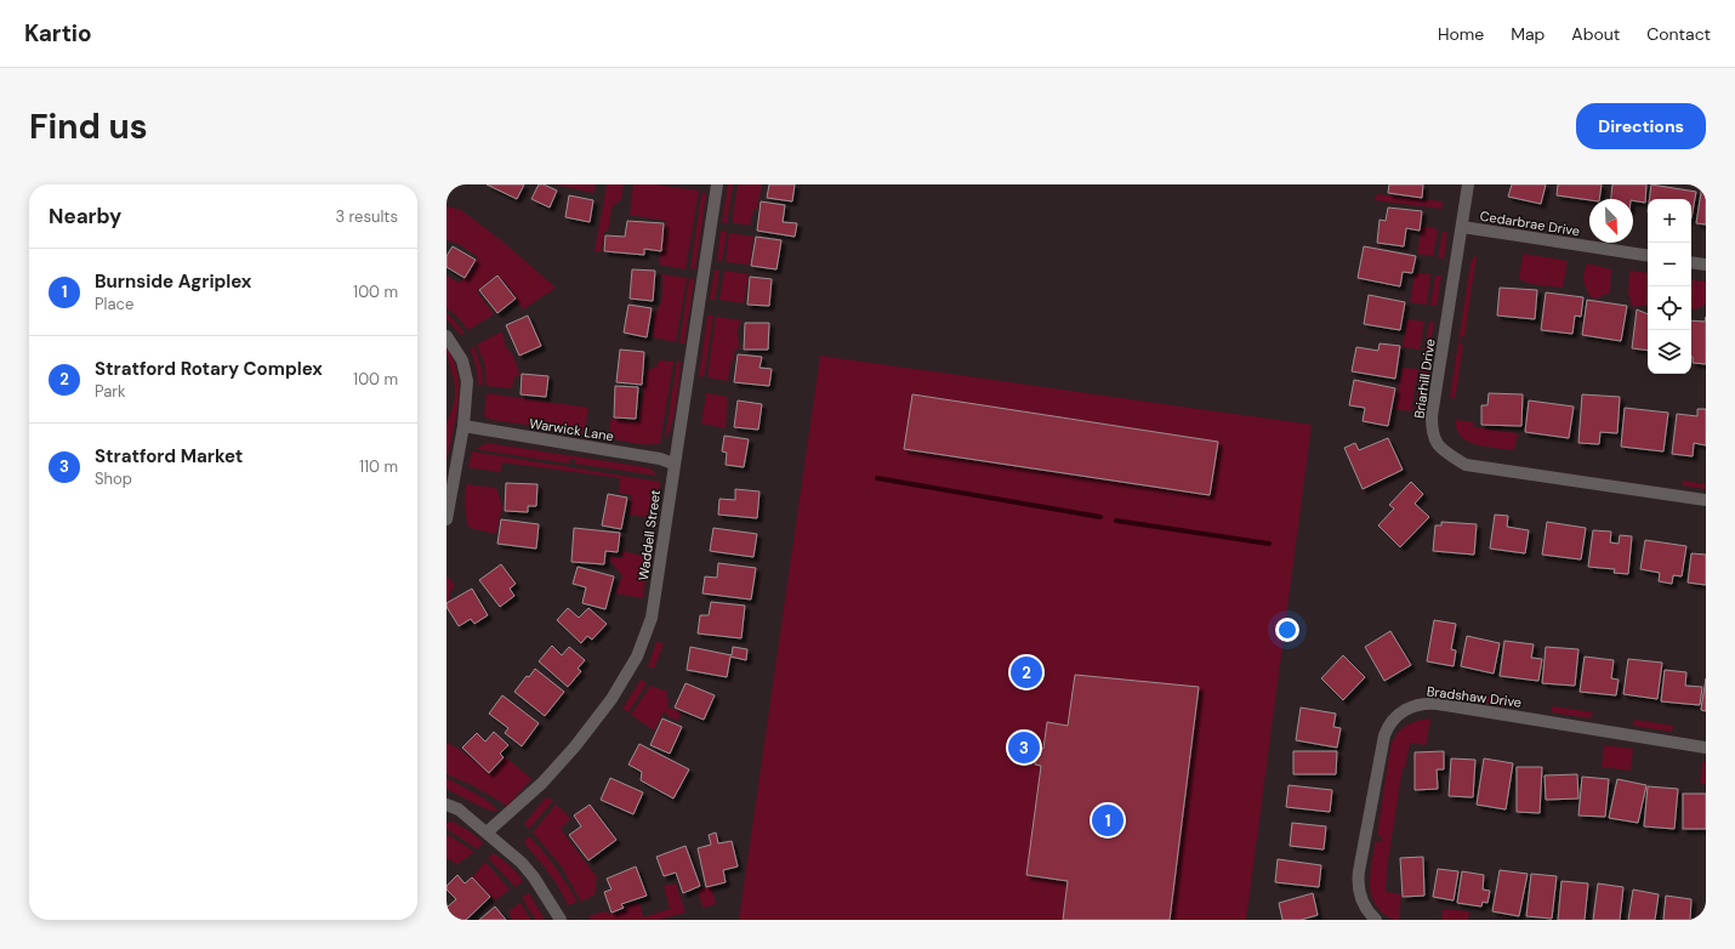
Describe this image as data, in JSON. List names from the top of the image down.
{
  "streets": {
    "street": [
      "Cedarbrae Drive",
      "Briarhill Drive",
      "Warwick Lane",
      "Waddell Street",
      "Bradshaw Drive"
    ]
  },
  "crossings": [
    ["Cedarbrae Drive", "Briarhill Drive"],
    ["Warwick Lane", "Waddell Street"]
  ],
  "north": "bottom right",
  "page": {
    "header": "Kartio",
    "nav": [
      "Home",
      "Map",
      "About",
      "Contact"
    ],
    "buttons": "Directions",
    "title": "Find us",
    "heading": ["Nearby", "3 results"],
    "map_buttons": ["+", "−"],
    "list": [
      {
        "mark": "1",
        "name": "Burnside Agriplex",
        "note": "Place",
        "value": "100 m"
      },
      {
        "mark": "2",
        "name": "Stratford Rotary Complex",
        "note": "Park",
        "value": "100 m"
      },
      {
        "mark": "3",
        "name": "Stratford Market",
        "note": "Shop",
        "value": "110 m"
      }
    ],
    "pins": ["2", "3", "1"]
  }
}
